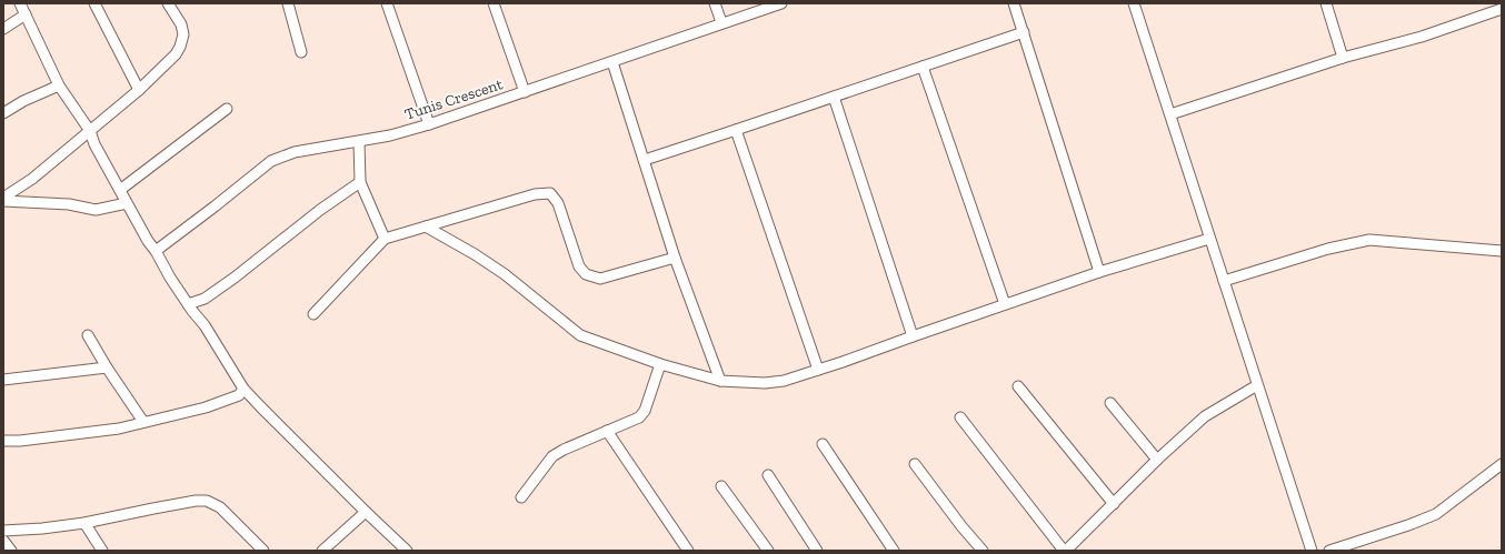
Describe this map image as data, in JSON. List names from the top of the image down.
{
  "streets": {
    "street": ["Tunis Crescent"]
  }
}
